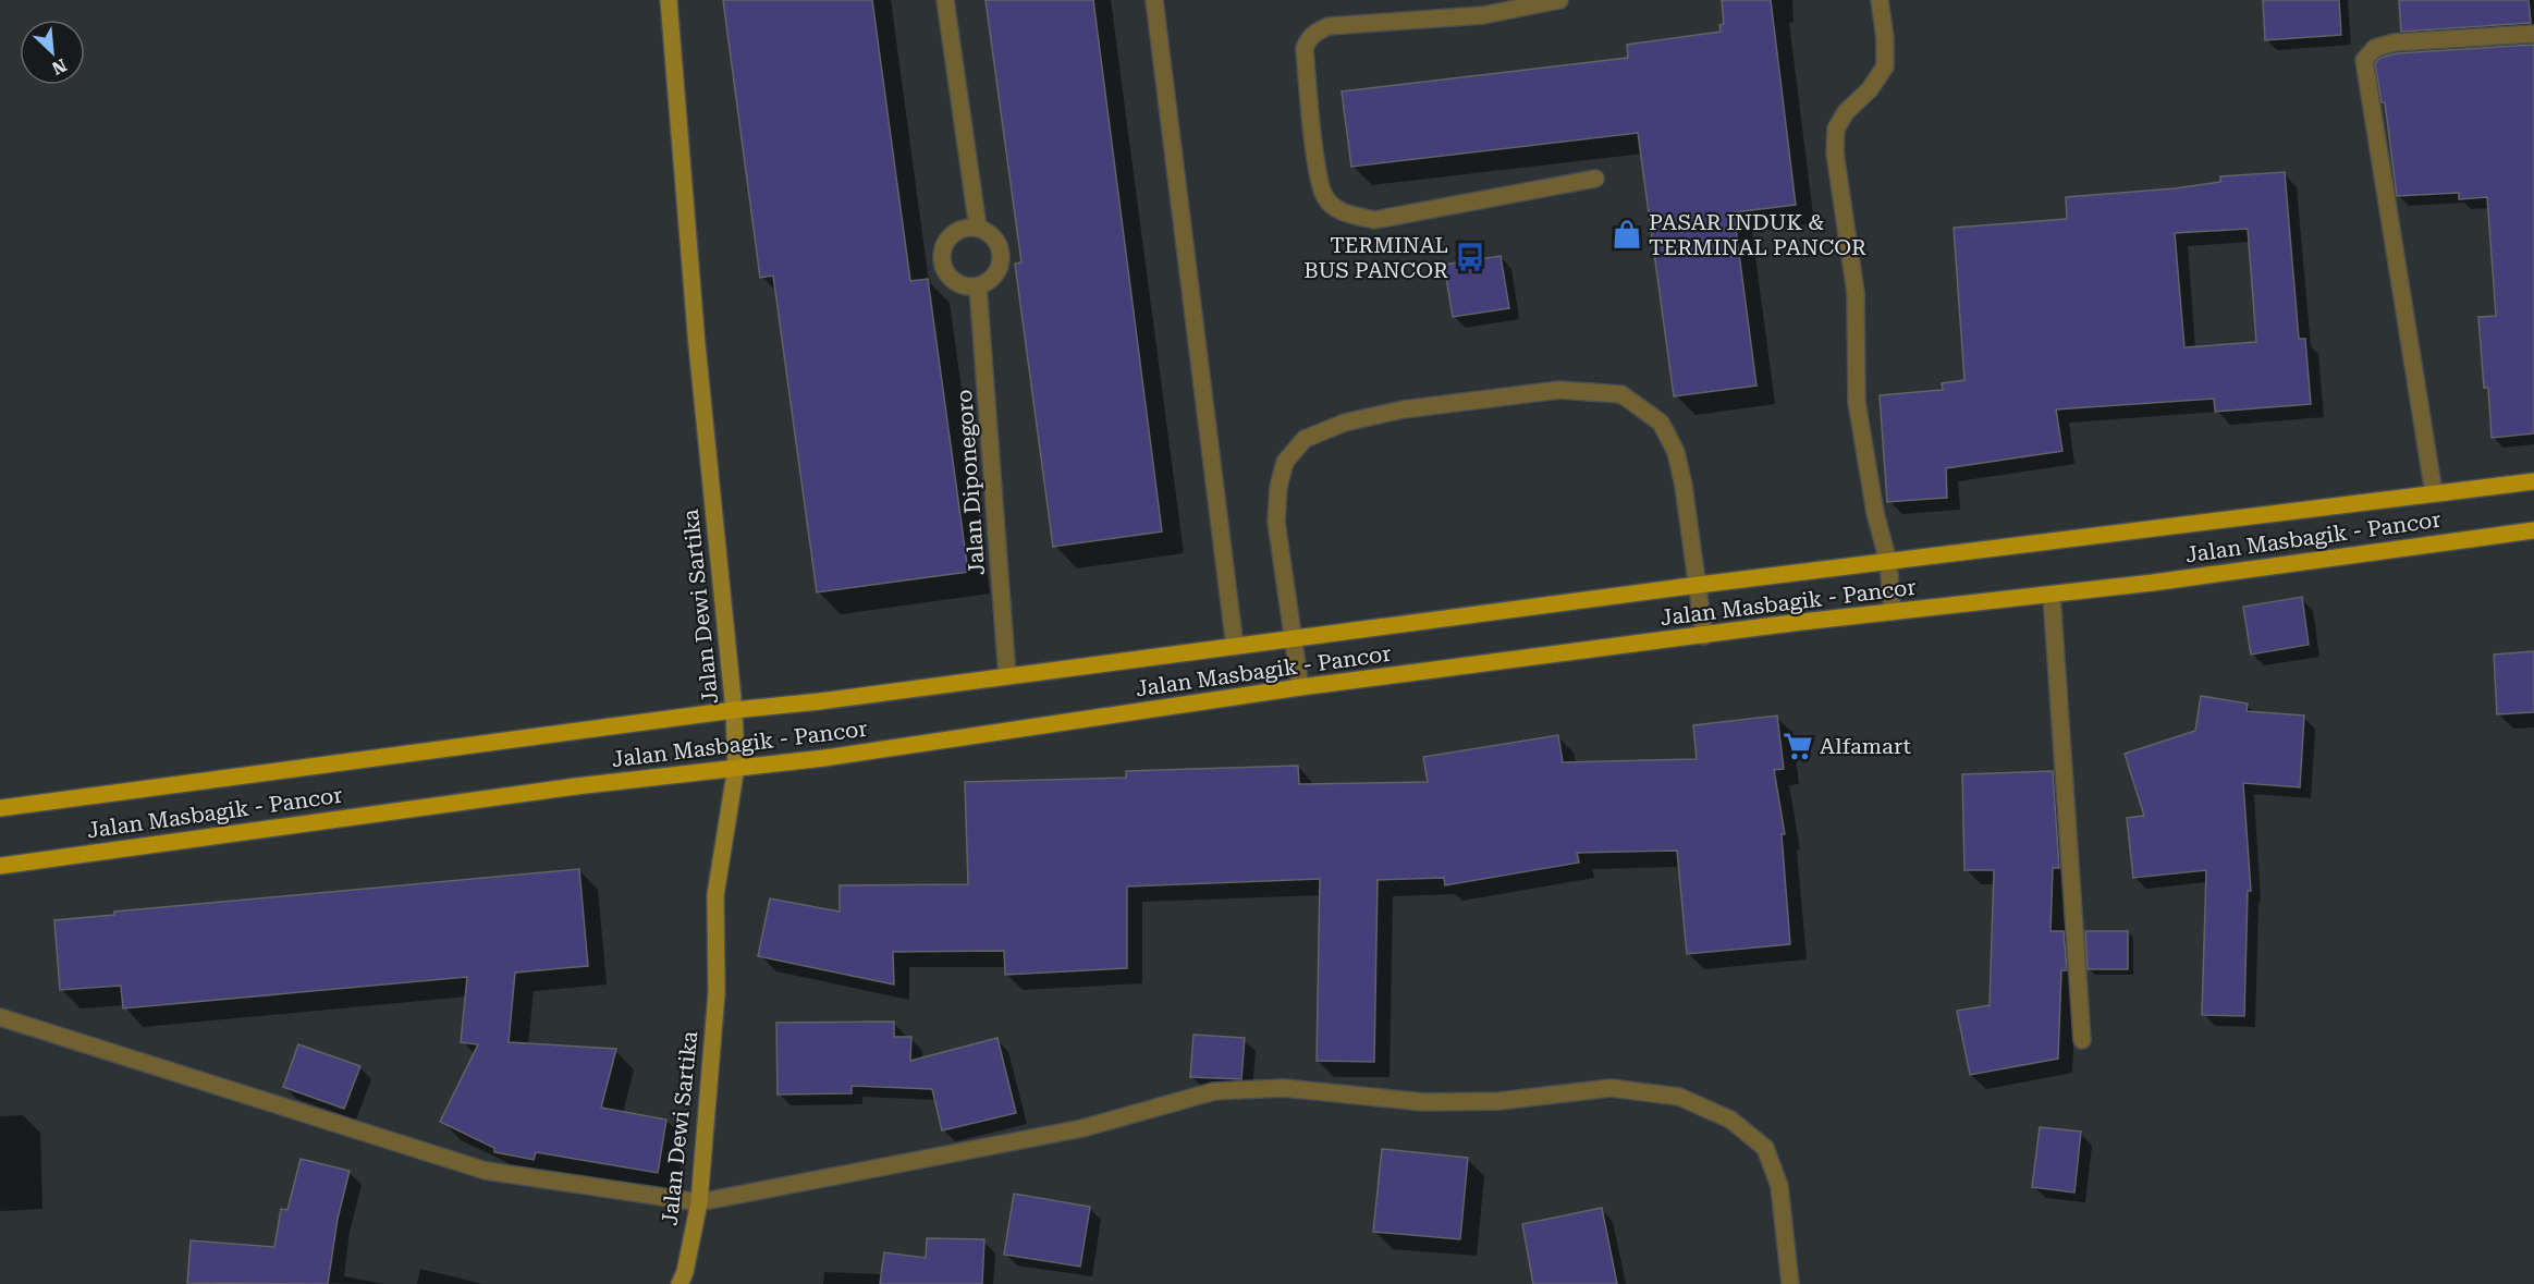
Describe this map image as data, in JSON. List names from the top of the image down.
{
  "streets": {
    "main road": ["Jalan Masbagik - Pancor"],
    "street": ["Jalan Diponegoro", "Jalan Dewi Sartika"]
  },
  "crossings": [
    ["Jalan Diponegoro", "Jalan Masbagik - Pancor"],
    ["Jalan Masbagik - Pancor", "Jalan Dewi Sartika"]
  ],
  "places": {
    "shop": ["PASAR INDUK & TERMINAL PANCOR"],
    "bus stop": ["TERMINAL BUS PANCOR"],
    "supermarket": ["Alfamart"]
  },
  "north": "bottom right"
}
